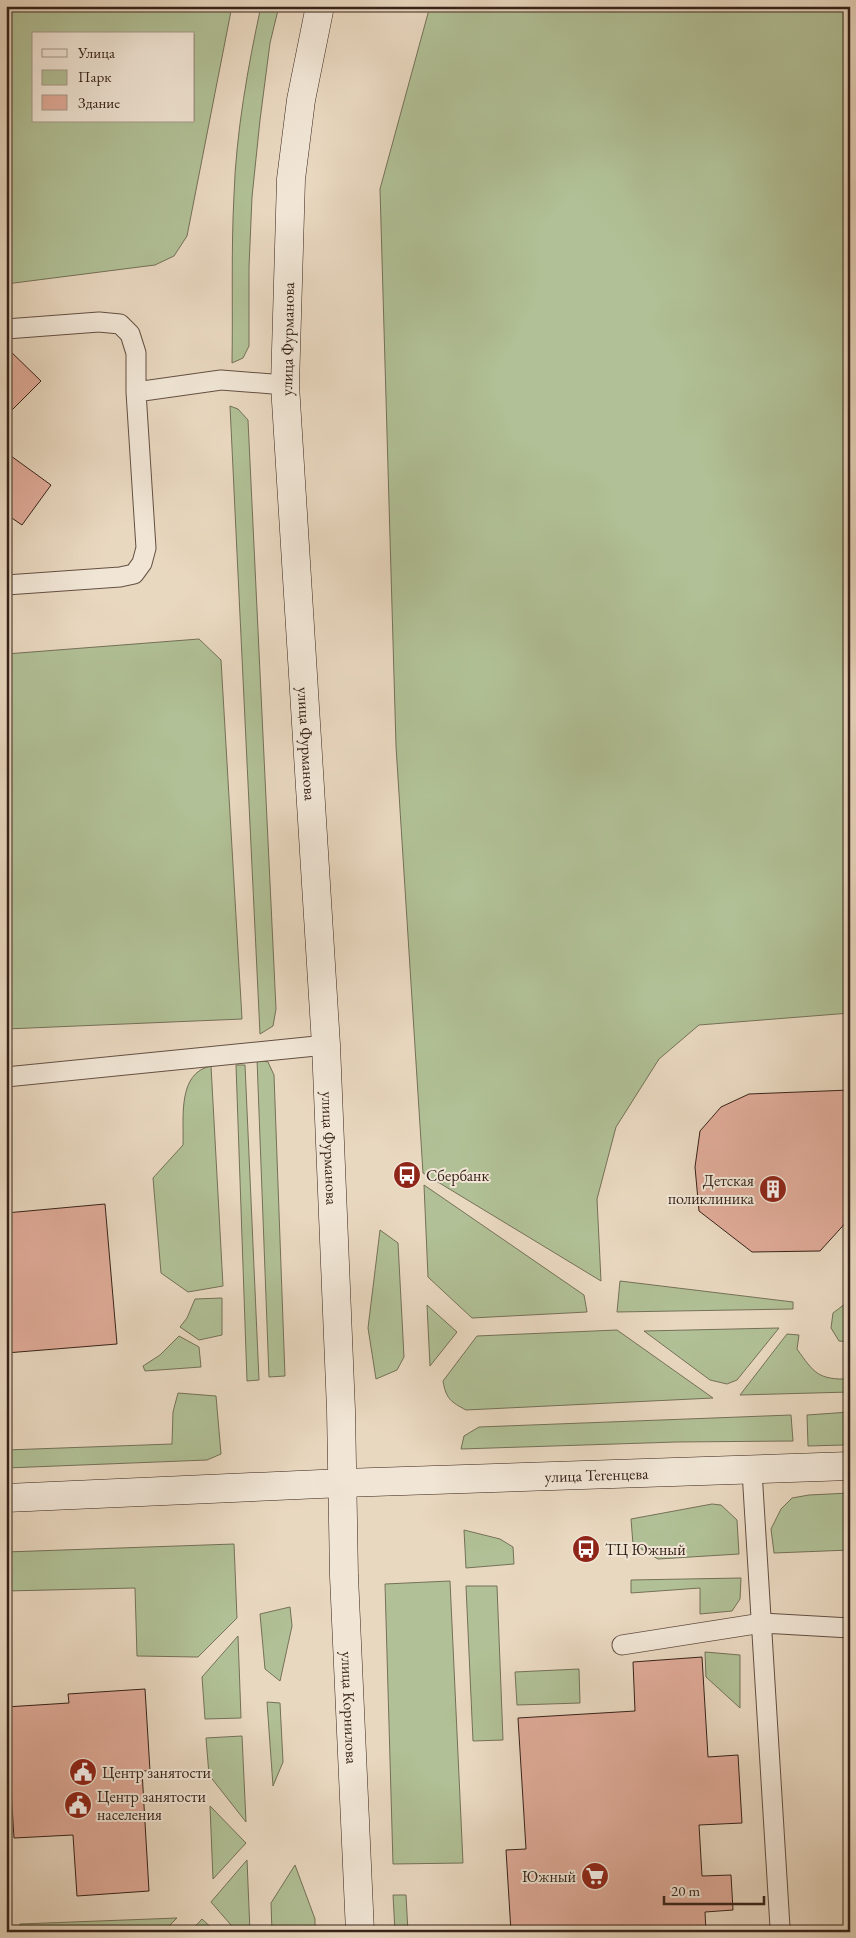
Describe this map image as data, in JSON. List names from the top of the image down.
{
  "streets": {
    "main road": ["улица Фурманова", "улица Тегенцева", "улица Корнилова"]
  },
  "crossings": [
    ["улица Фурманова", "улица Тегенцева"],
    ["улица Фурманова", "улица Корнилова"],
    ["улица Тегенцева", "улица Корнилова"]
  ],
  "places": {
    "bus stop": ["Сбербанк", "ТЦ Южный"],
    "building": ["Детская поликлиника"],
    "public building": ["Центр занятости", "Центр занятости населения"],
    "supermarket": ["Южный"]
  },
  "legend": ["Улица", "Парк", "Здание"],
  "scale_bar": "20 m"
}
